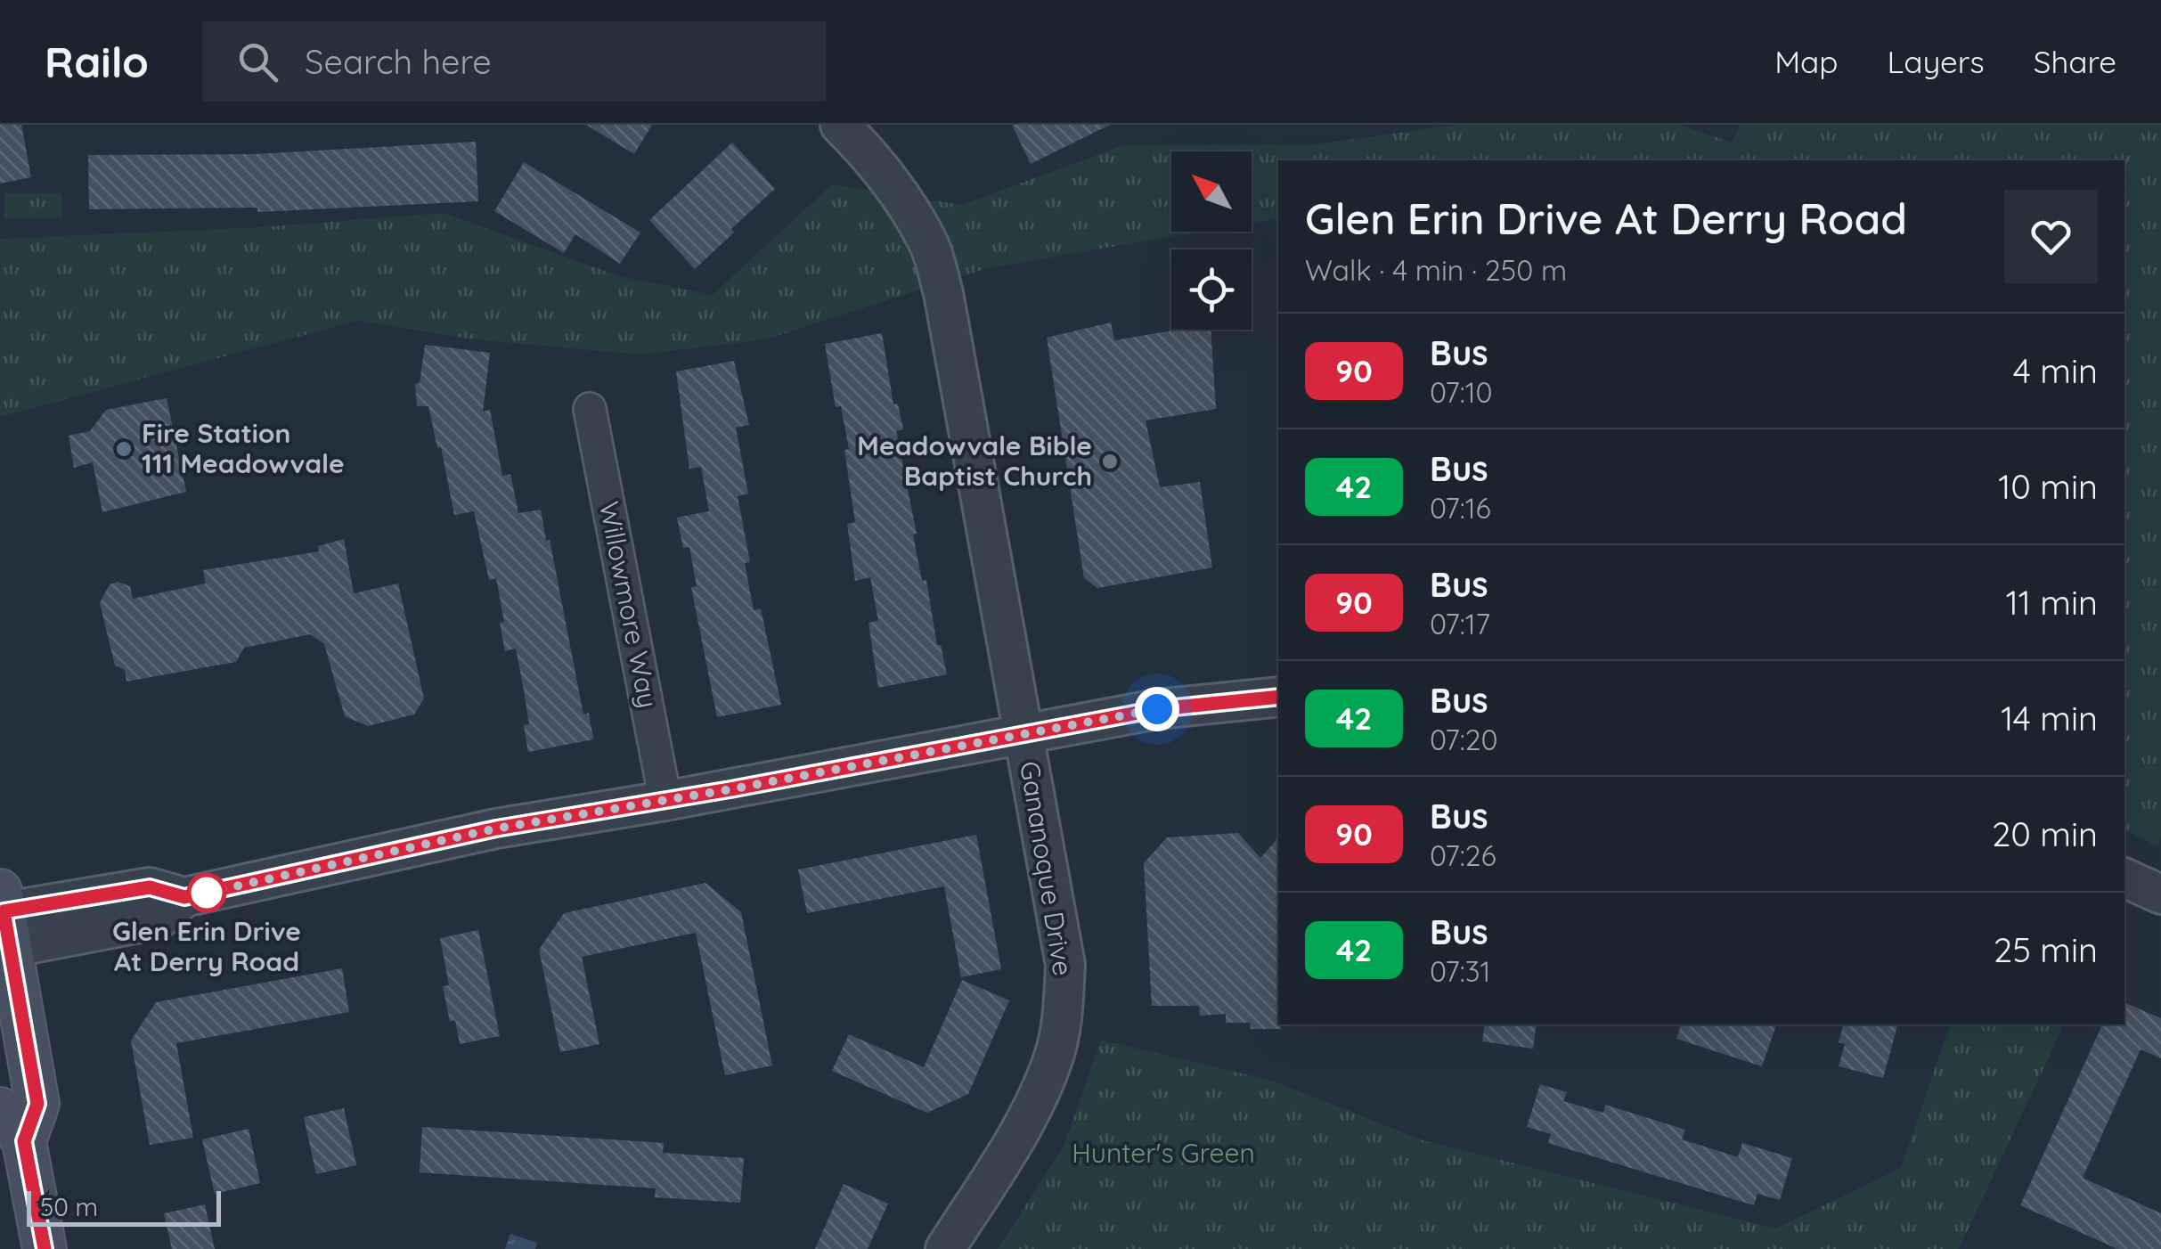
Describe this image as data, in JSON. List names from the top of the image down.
{
  "streets": {
    "street": ["Willowmore Way", "Gananoque Drive"]
  },
  "parks": ["Hunter's Green"],
  "places": ["Fire Station 111 Meadowvale", "Meadowvale Bible Baptist Church", "Glen Erin Drive At Derry Road"],
  "lines": ["bus line 90"],
  "scale_bar": "50 m",
  "north": "top left",
  "page": {
    "header": "Railo",
    "search": "Search here",
    "nav": ["Map", "Layers", "Share"],
    "heading": ["Glen Erin Drive At Derry Road", "Walk · 4 min · 250 m"],
    "list": [
      {
        "mark": "90",
        "name": "Bus",
        "note": "07:10",
        "value": "4 min"
      },
      {
        "mark": "42",
        "name": "Bus",
        "note": "07:16",
        "value": "10 min"
      },
      {
        "mark": "90",
        "name": "Bus",
        "note": "07:17",
        "value": "11 min"
      },
      {
        "mark": "42",
        "name": "Bus",
        "note": "07:20",
        "value": "14 min"
      },
      {
        "mark": "90",
        "name": "Bus",
        "note": "07:26",
        "value": "20 min"
      },
      {
        "mark": "42",
        "name": "Bus",
        "note": "07:31",
        "value": "25 min"
      }
    ],
    "scale": "50 m"
  }
}
